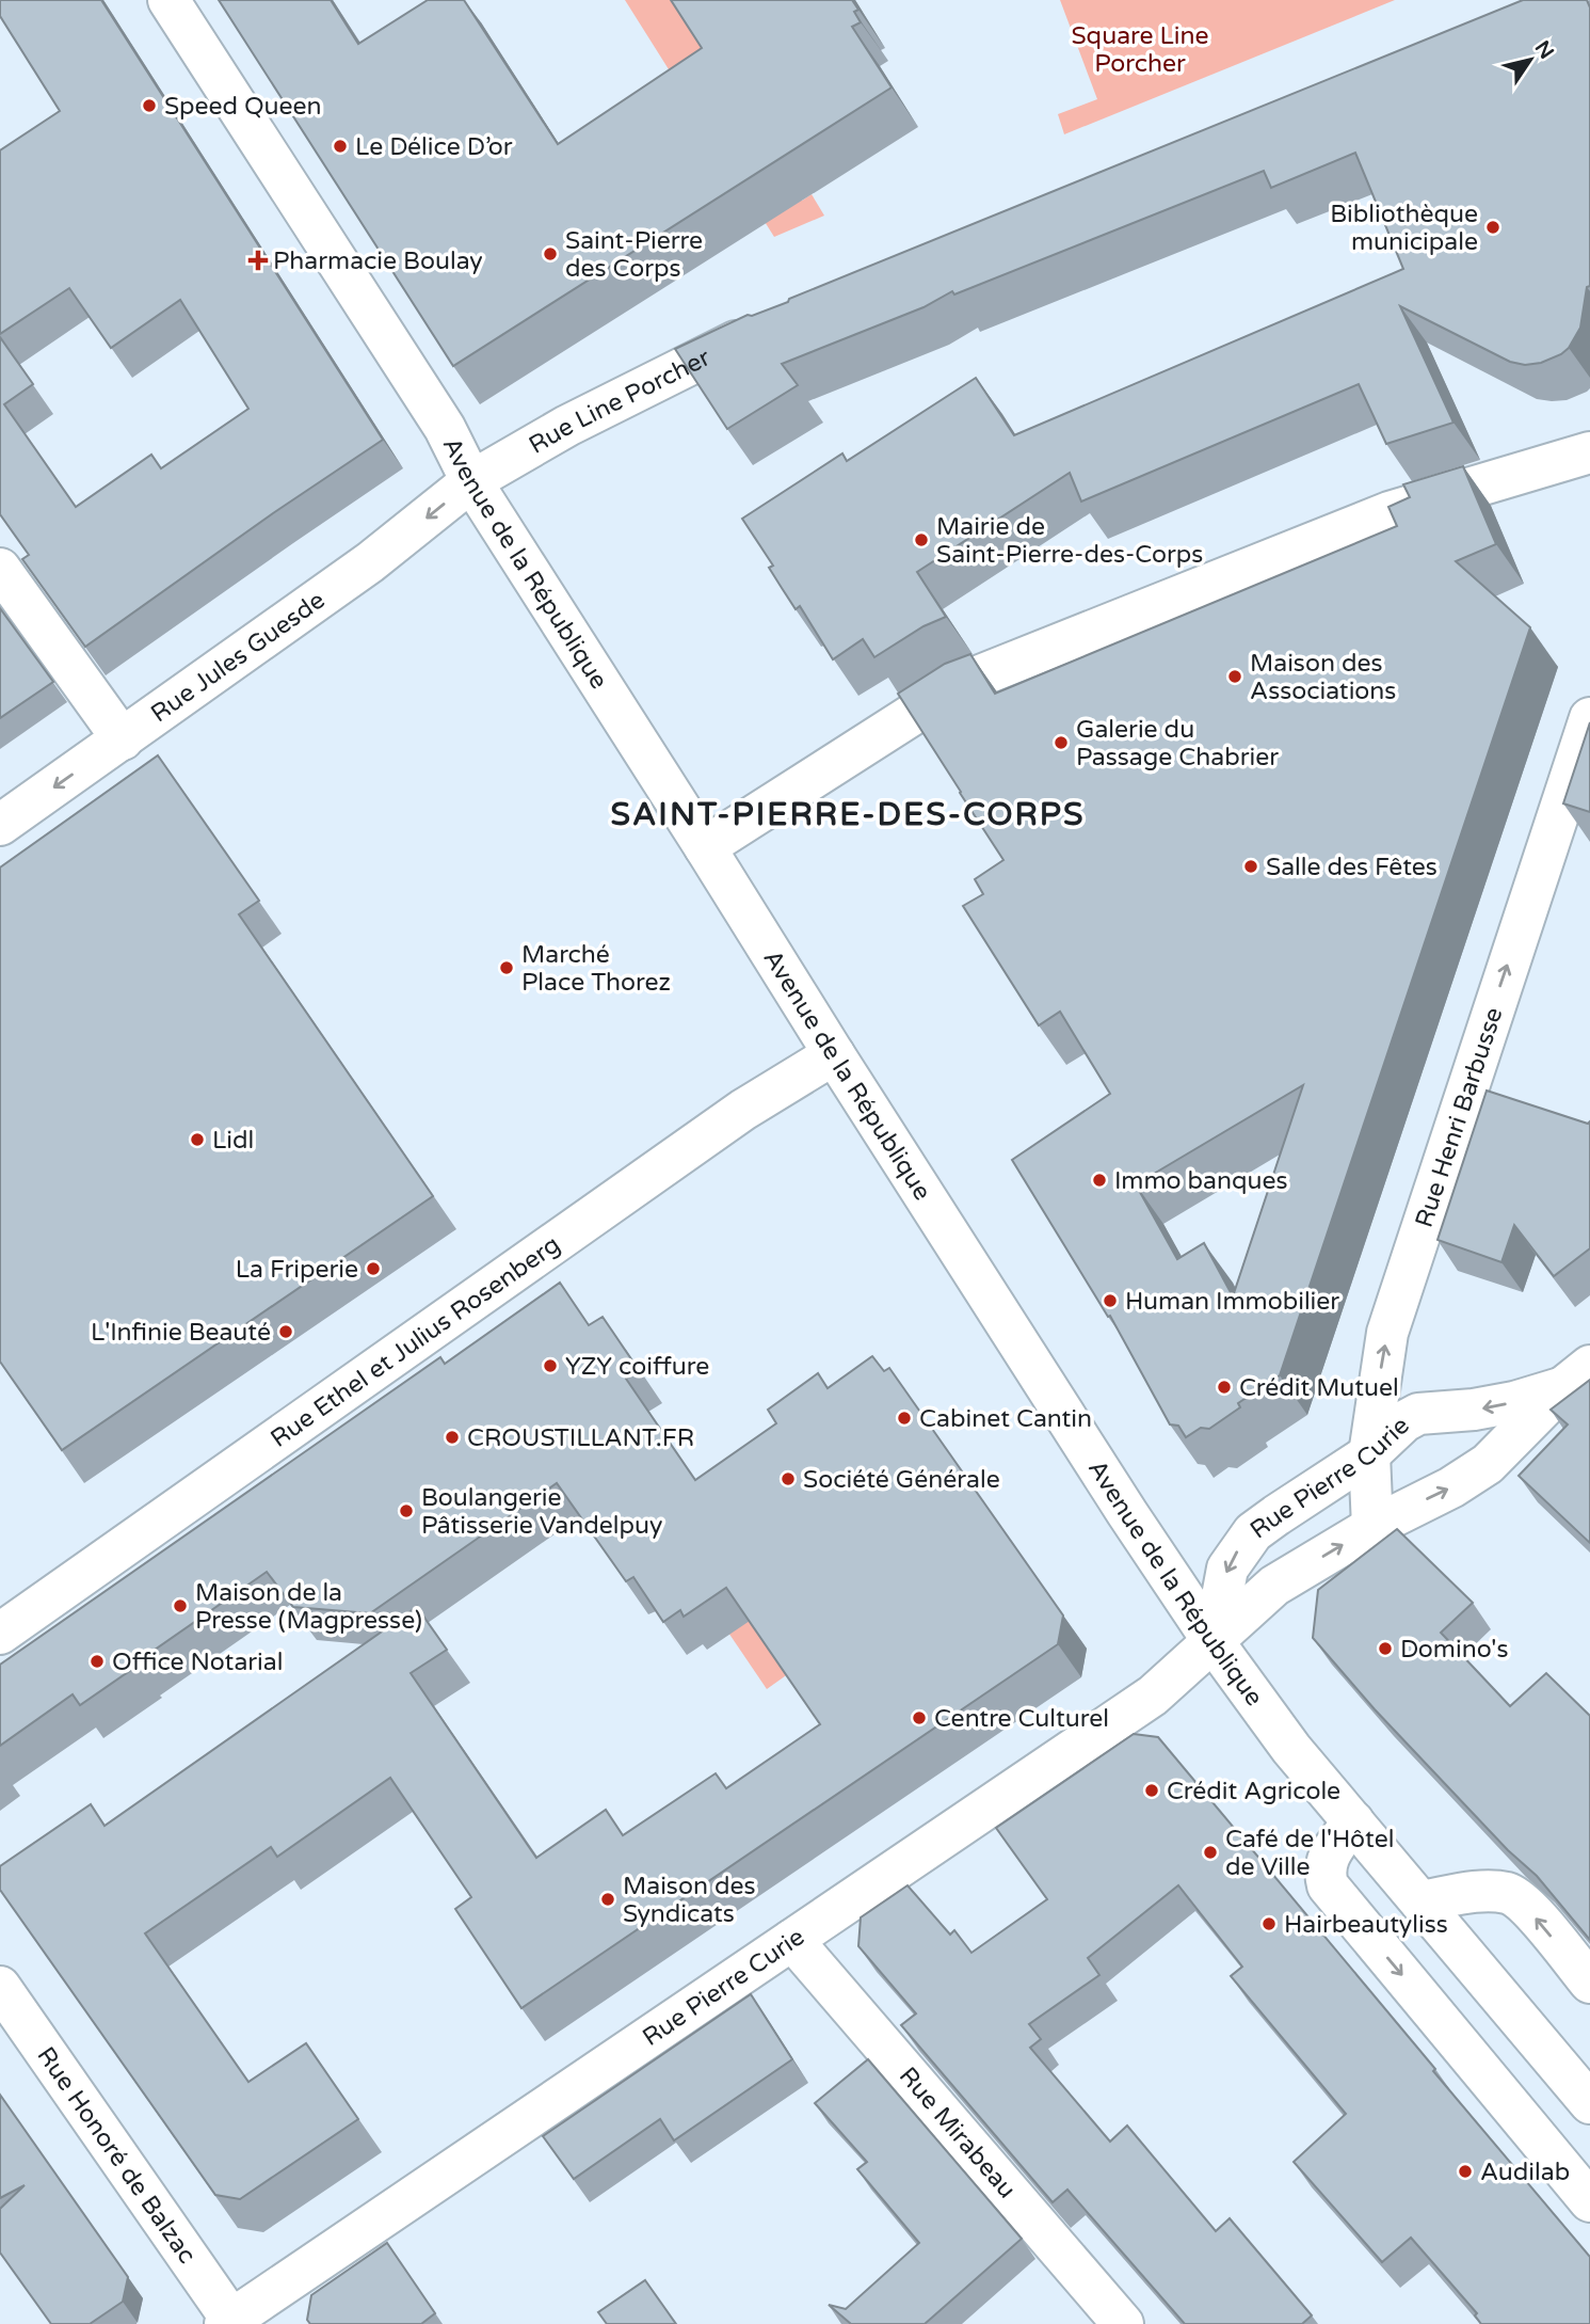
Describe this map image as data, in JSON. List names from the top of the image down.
{
  "streets": {
    "street": [
      "Rue Line Porcher",
      "Avenue de la République",
      "Rue Jules Guesde",
      "Rue Henri Barbusse",
      "Rue Ethel et Julius Rosenberg",
      "Rue Pierre Curie",
      "Rue Mirabeau",
      "Rue Honoré de Balzac"
    ]
  },
  "crossings": [
    ["Rue Line Porcher", "Avenue de la République"],
    ["Rue Line Porcher", "Rue Jules Guesde"],
    ["Avenue de la République", "Rue Jules Guesde"],
    ["Avenue de la République", "Rue Ethel et Julius Rosenberg"],
    ["Avenue de la République", "Rue Pierre Curie"],
    ["Rue Henri Barbusse", "Rue Pierre Curie"],
    ["Rue Pierre Curie", "Rue Mirabeau"],
    ["Rue Pierre Curie", "Rue Honoré de Balzac"]
  ],
  "one_way": ["Rue Jules Guesde", "Rue Henri Barbusse"],
  "districts": ["SAINT-PIERRE-DES-CORPS"],
  "parks": ["Square Line Porcher"],
  "places": {
    "other": [
      "Speed Queen",
      "Le Délice D’or",
      "Bibliothèque municipale",
      "Saint-Pierre des Corps",
      "Mairie de Saint-Pierre-des-Corps",
      "Maison des Associations",
      "Galerie du Passage Chabrier",
      "Salle des Fêtes",
      "Marché Place Thorez",
      "Lidl",
      "Immo banques",
      "La Friperie",
      "Human Immobilier",
      "L'Infinie Beauté",
      "YZY coiffure",
      "Crédit Mutuel",
      "Cabinet Cantin",
      "CROUSTILLANT.FR",
      "Société Générale",
      "Boulangerie Pâtisserie Vandelpuy",
      "Maison de la Presse (Magpresse)",
      "Domino's",
      "Office Notarial",
      "Centre Culturel",
      "Crédit Agricole",
      "Café de l'Hôtel de Ville",
      "Maison des Syndicats",
      "Hairbeautyliss",
      "Audilab"
    ],
    "health": ["Pharmacie Boulay"]
  },
  "north": "top right"
}
